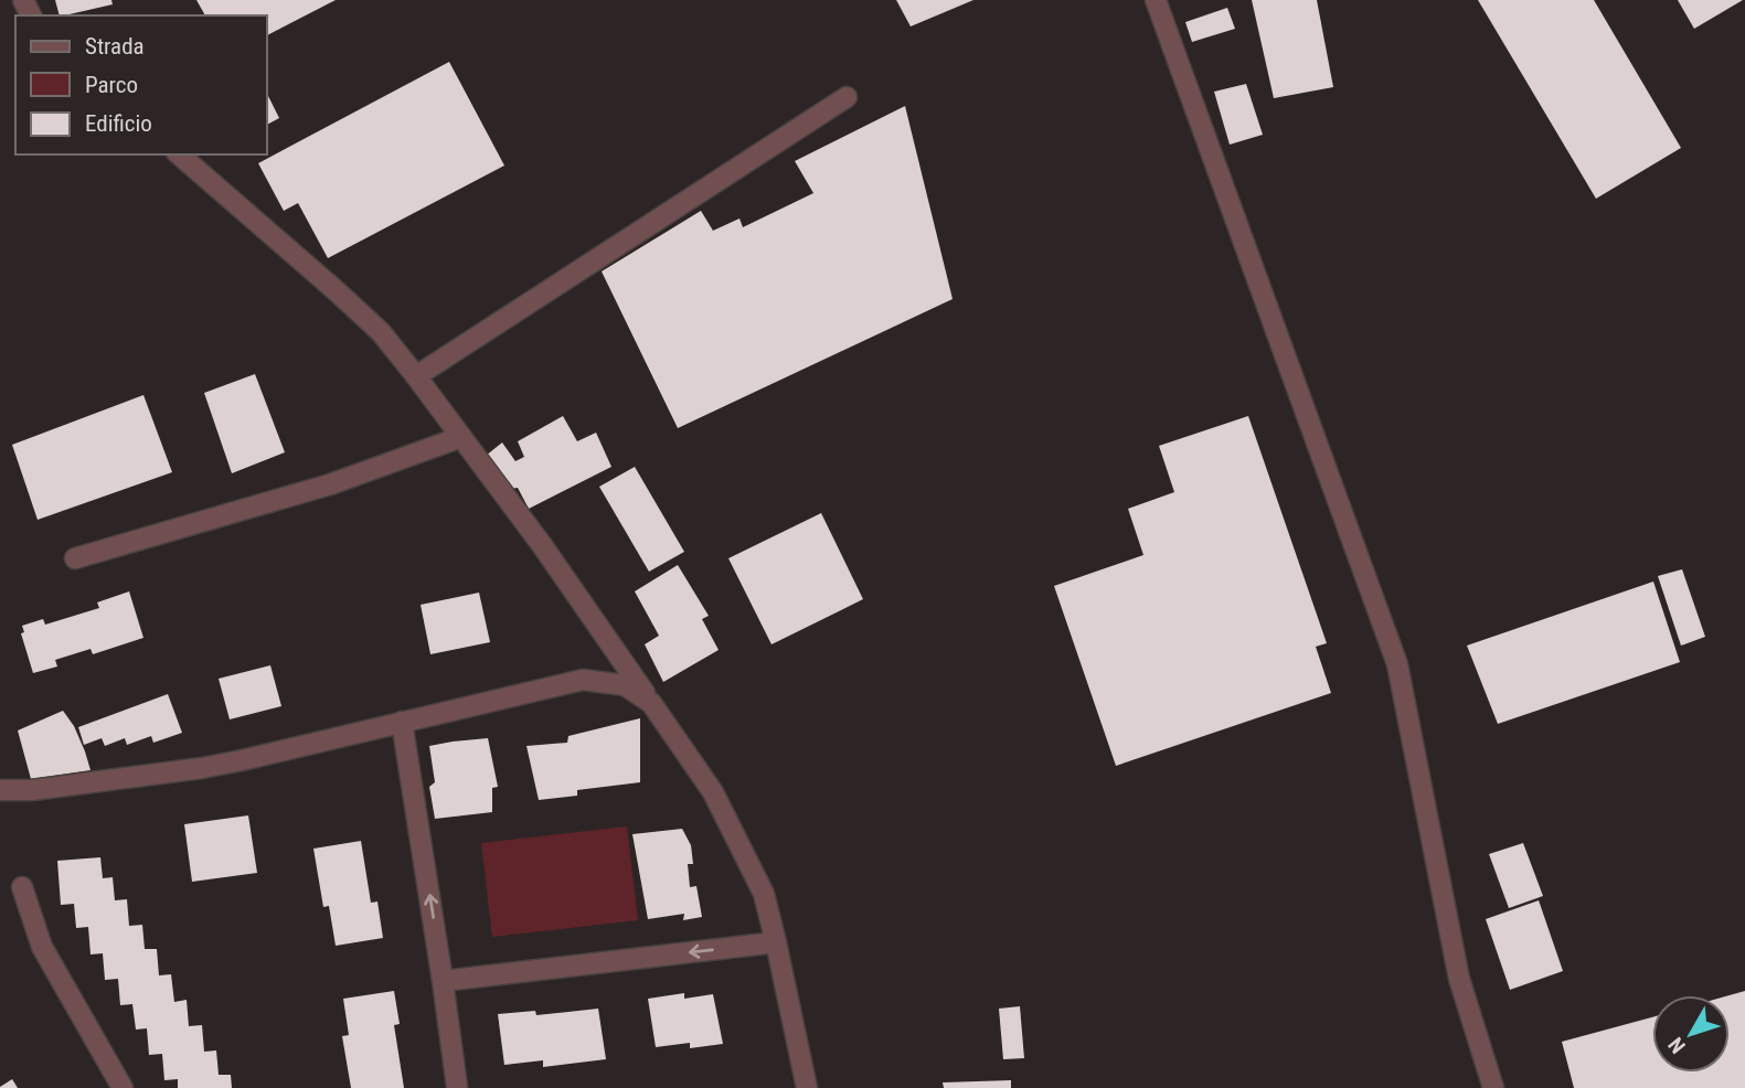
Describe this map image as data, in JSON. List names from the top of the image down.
{
  "legend": ["Strada", "Parco", "Edificio"],
  "north": "bottom left"
}
